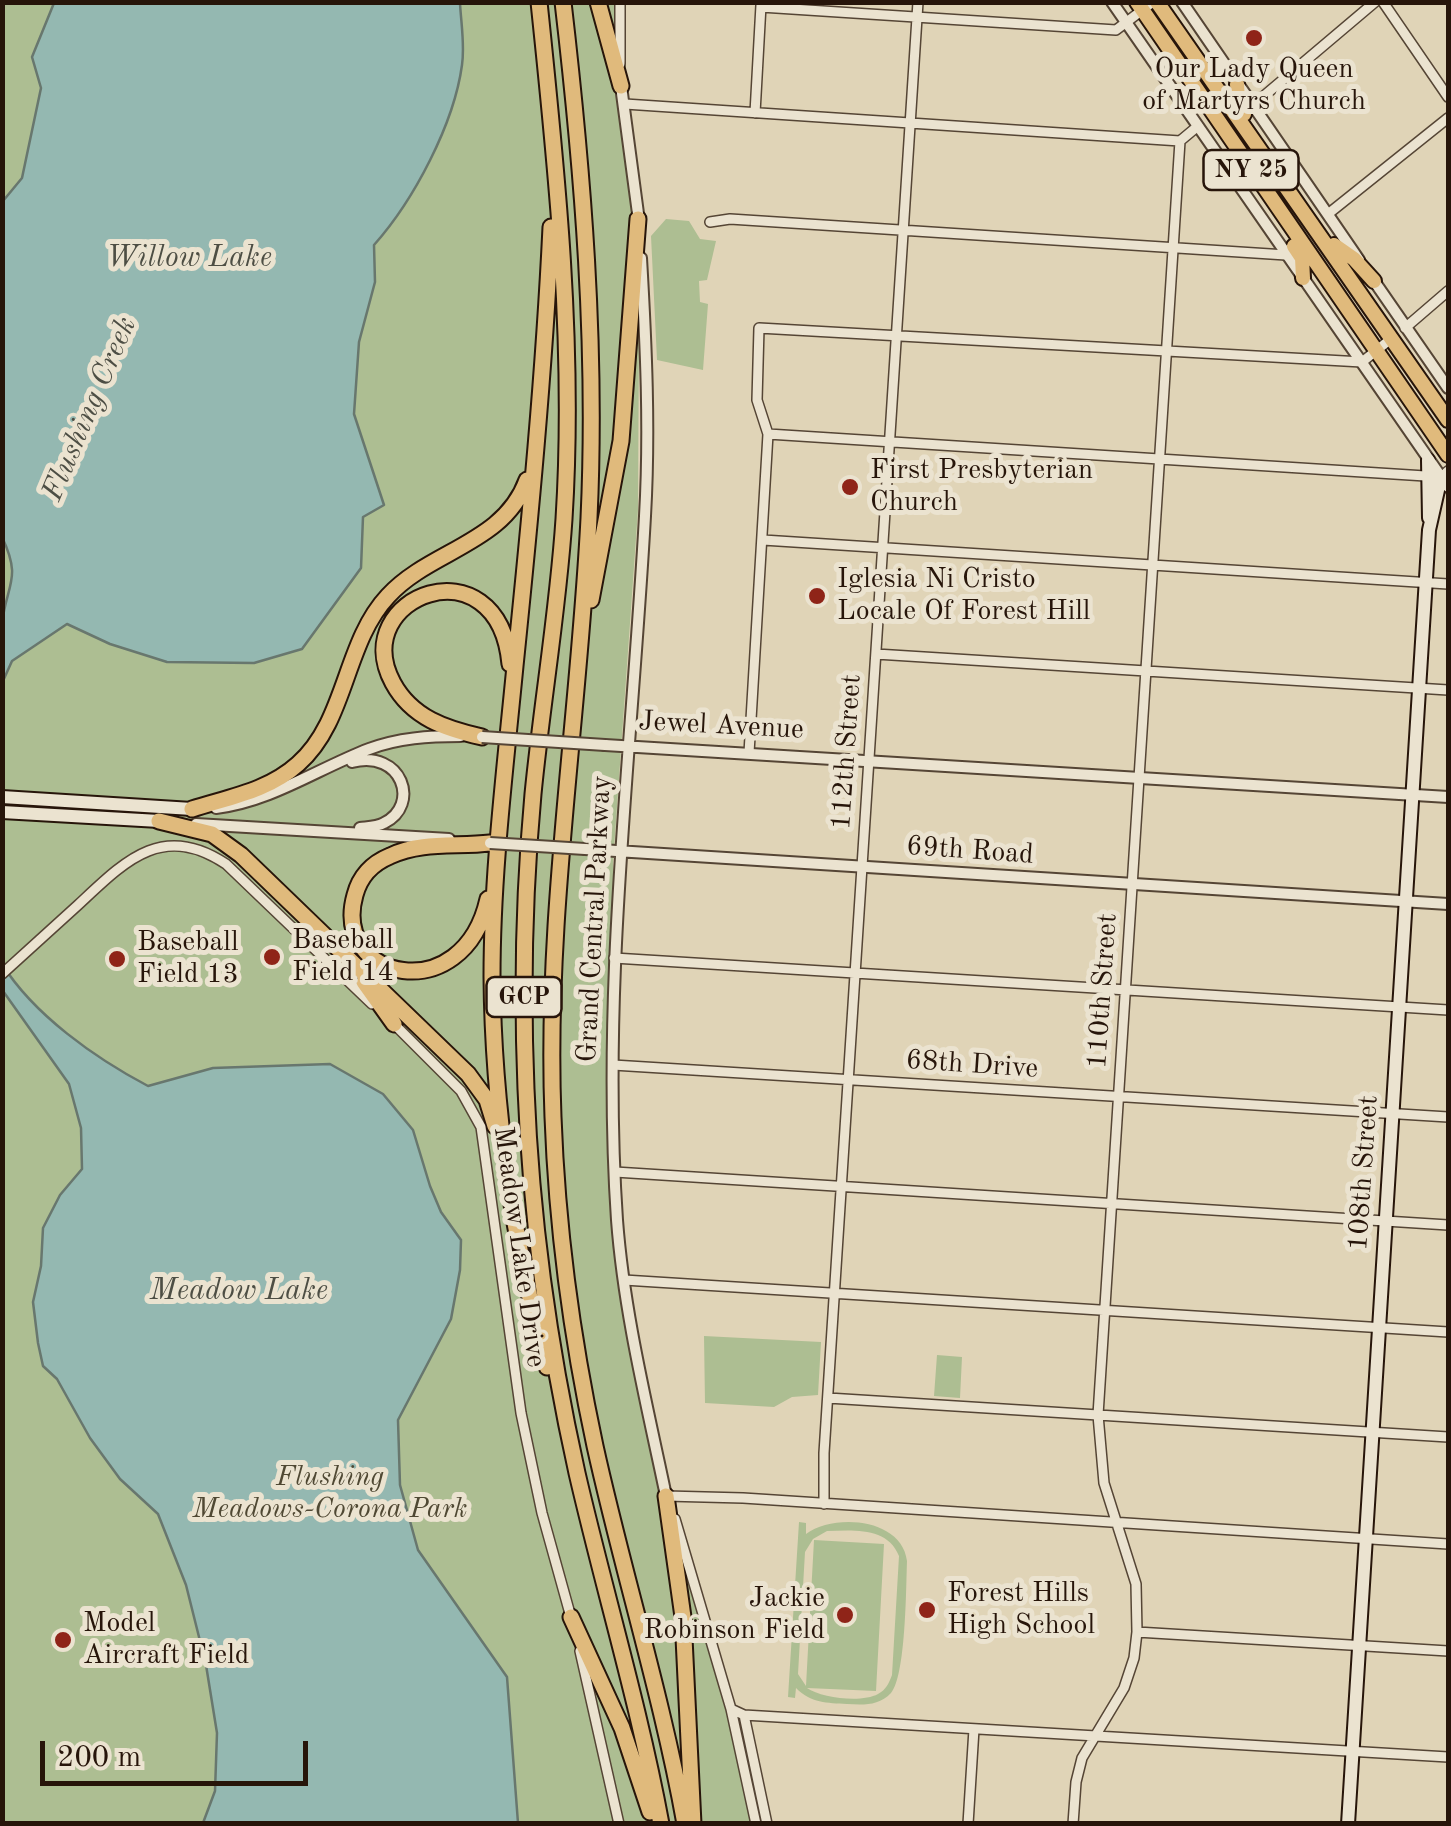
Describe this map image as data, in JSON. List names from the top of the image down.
{
  "streets": {
    "highway": ["Grand Central Parkway", "GCP"],
    "main road": ["NY 25", "Jewel Avenue", "108th Street"],
    "street": [
      "112th Street",
      "69th Road",
      "110th Street",
      "68th Drive",
      "Meadow Lake Drive"
    ]
  },
  "crossings": [
    ["Jewel Avenue", "112th Street"],
    ["Jewel Avenue", "Grand Central Parkway"],
    ["Jewel Avenue", "110th Street"],
    ["Jewel Avenue", "108th Street"],
    ["112th Street", "69th Road"],
    ["112th Street", "68th Drive"],
    ["69th Road", "Grand Central Parkway"],
    ["69th Road", "110th Street"],
    ["69th Road", "108th Street"],
    ["Grand Central Parkway", "68th Drive"],
    ["110th Street", "68th Drive"],
    ["68th Drive", "108th Street"]
  ],
  "water": ["Willow Lake", "Flushing Creek", "Meadow Lake"],
  "parks": ["Flushing Meadows-Corona Park"],
  "places": [
    "Our Lady Queen of Martyrs Church",
    "First Presbyterian Church",
    "Iglesia Ni Cristo Locale Of Forest Hill",
    "Baseball Field 14",
    "Baseball Field 13",
    "Forest Hills High School",
    "Jackie Robinson Field",
    "Model Aircraft Field"
  ],
  "scale_bar": "200 m"
}
